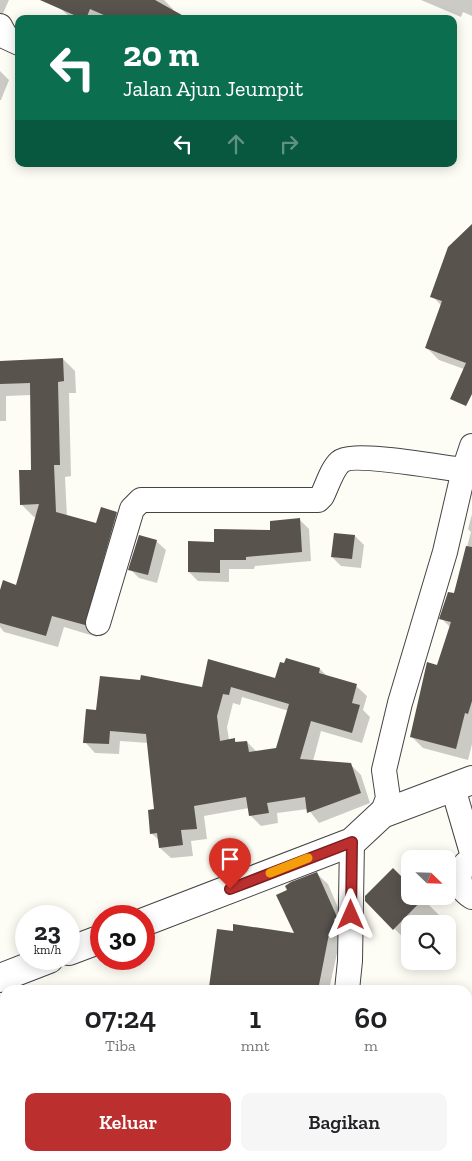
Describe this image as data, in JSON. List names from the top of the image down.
{
  "north": "bottom right",
  "page": {
    "turn": ["20 m", "Jalan Ajun Jeumpit"],
    "speed": "23 km/h",
    "limit": "30",
    "eta": [
      "07:24",
      "Tiba",
      "1",
      "mnt",
      "60",
      "m"
    ],
    "buttons": ["Keluar", "Bagikan"]
  }
}
